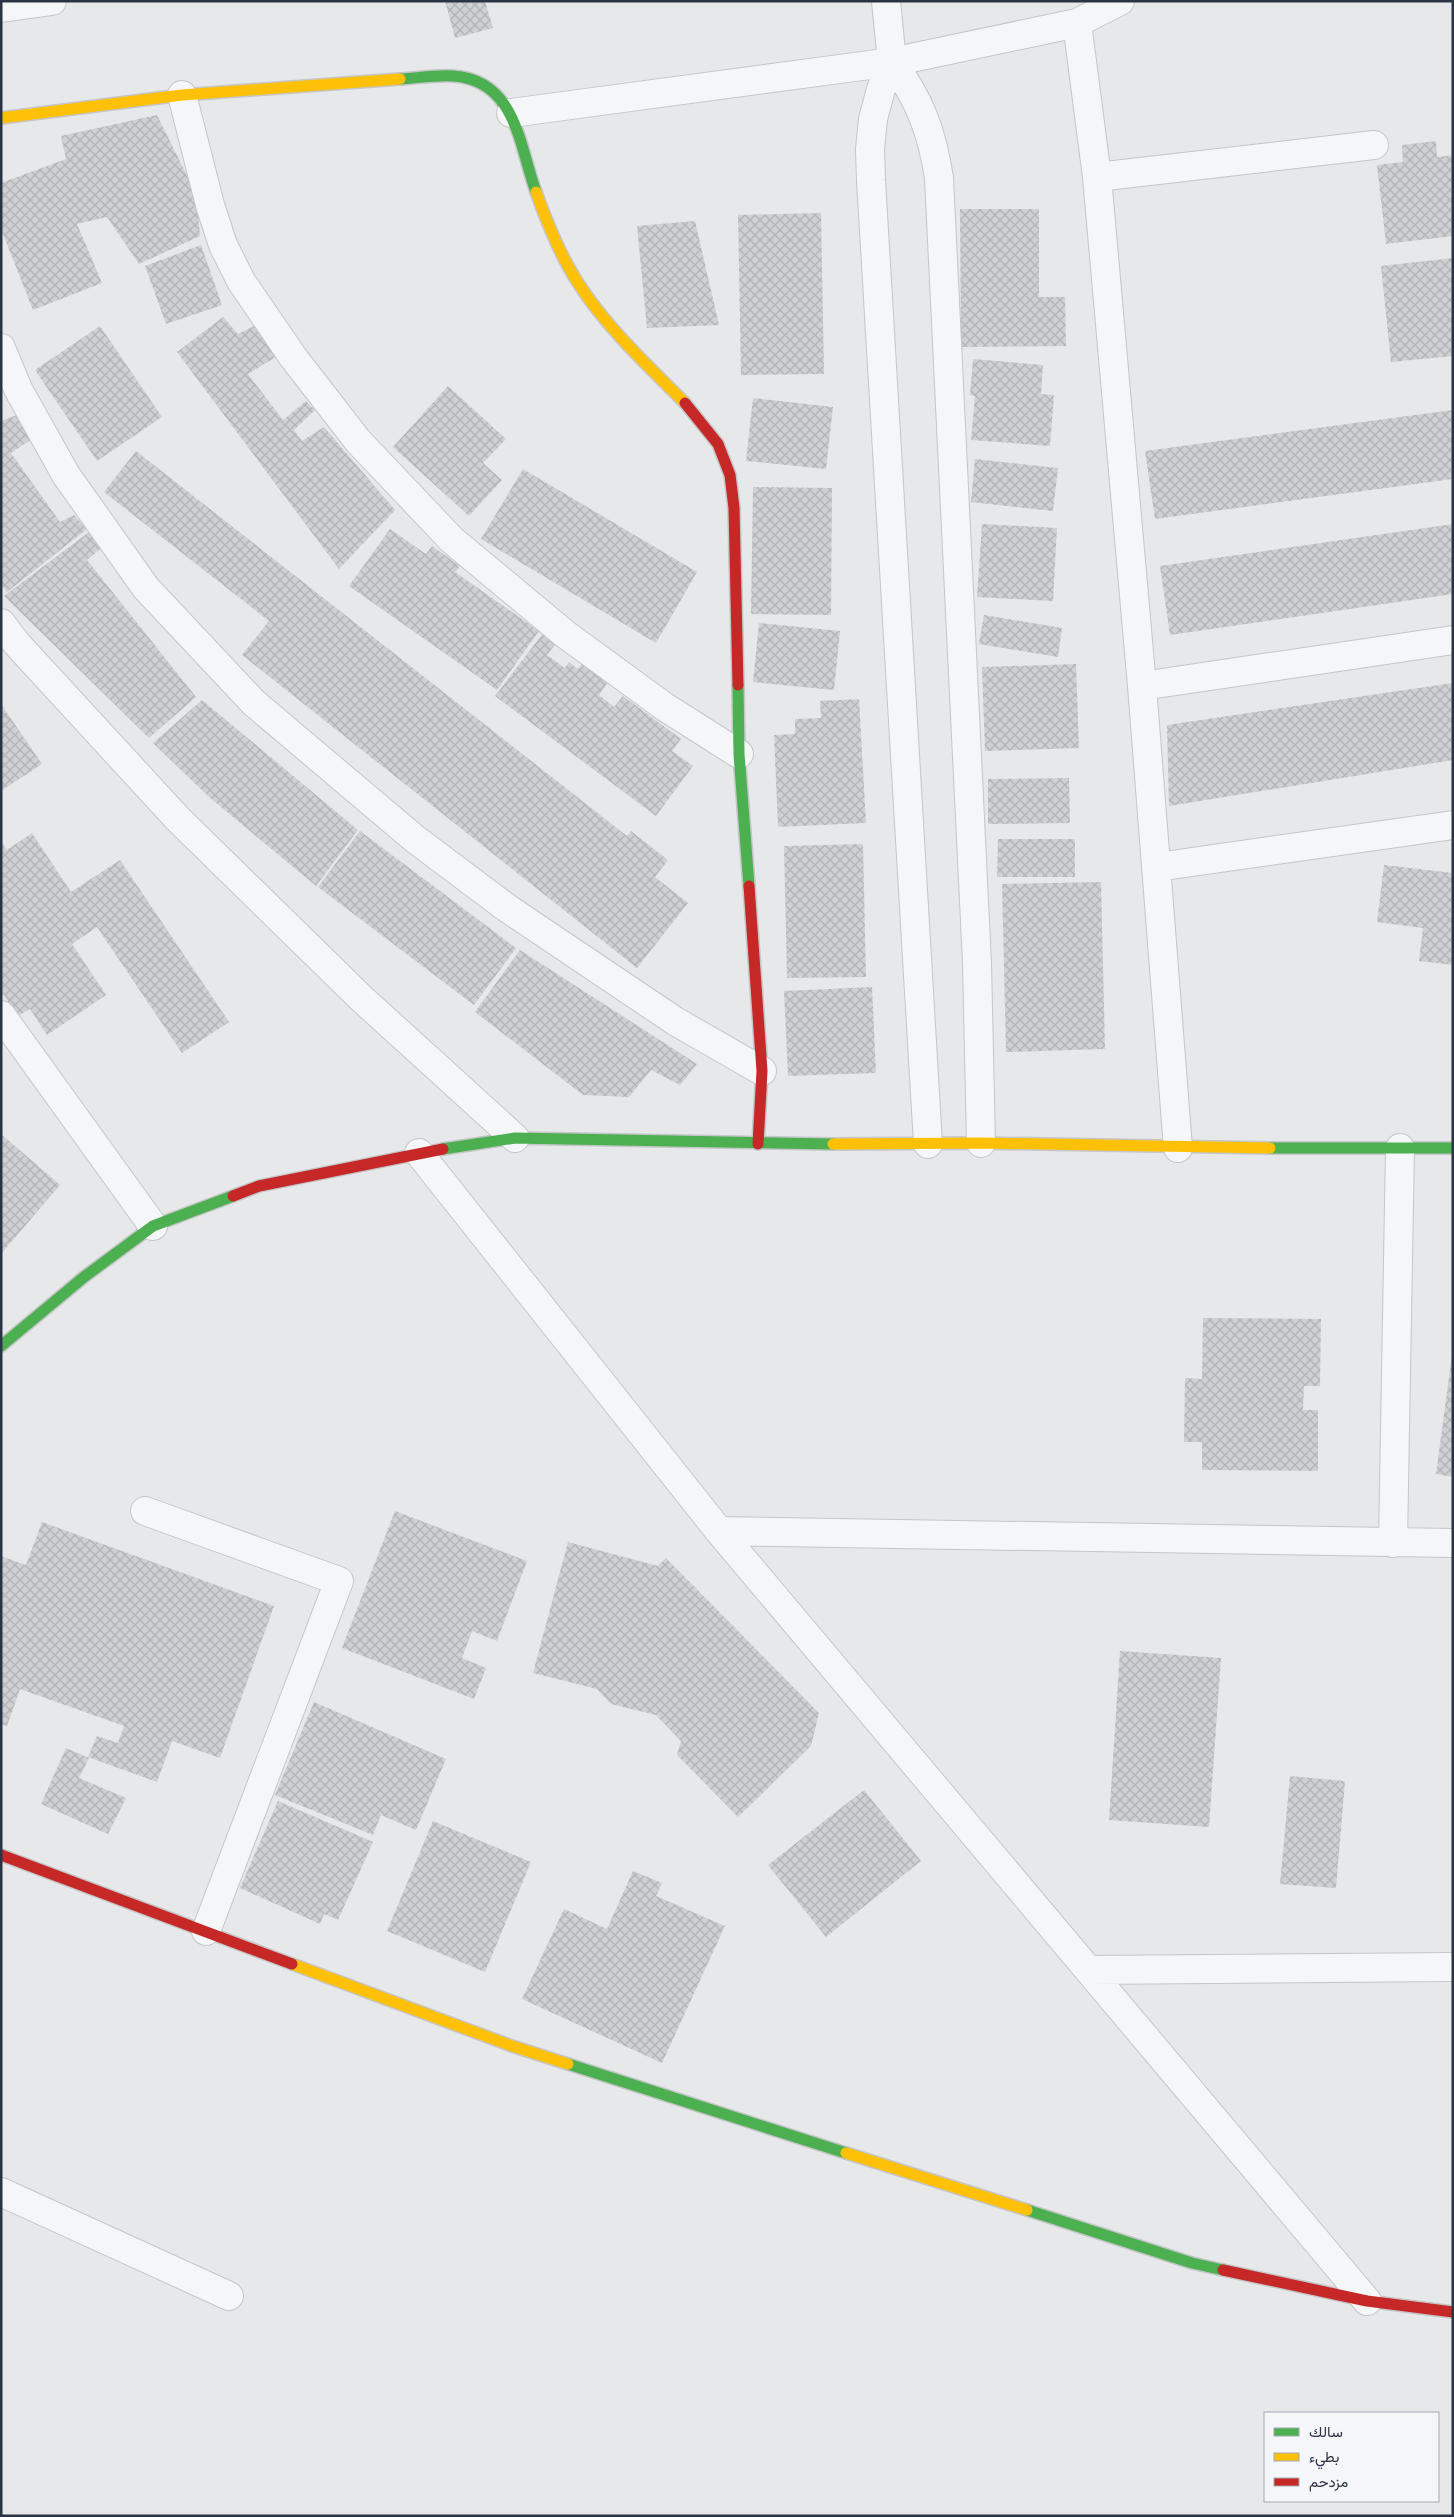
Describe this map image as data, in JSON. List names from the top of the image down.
{
  "legend": ["سالك", "بطيء", "مزدحم"]
}
